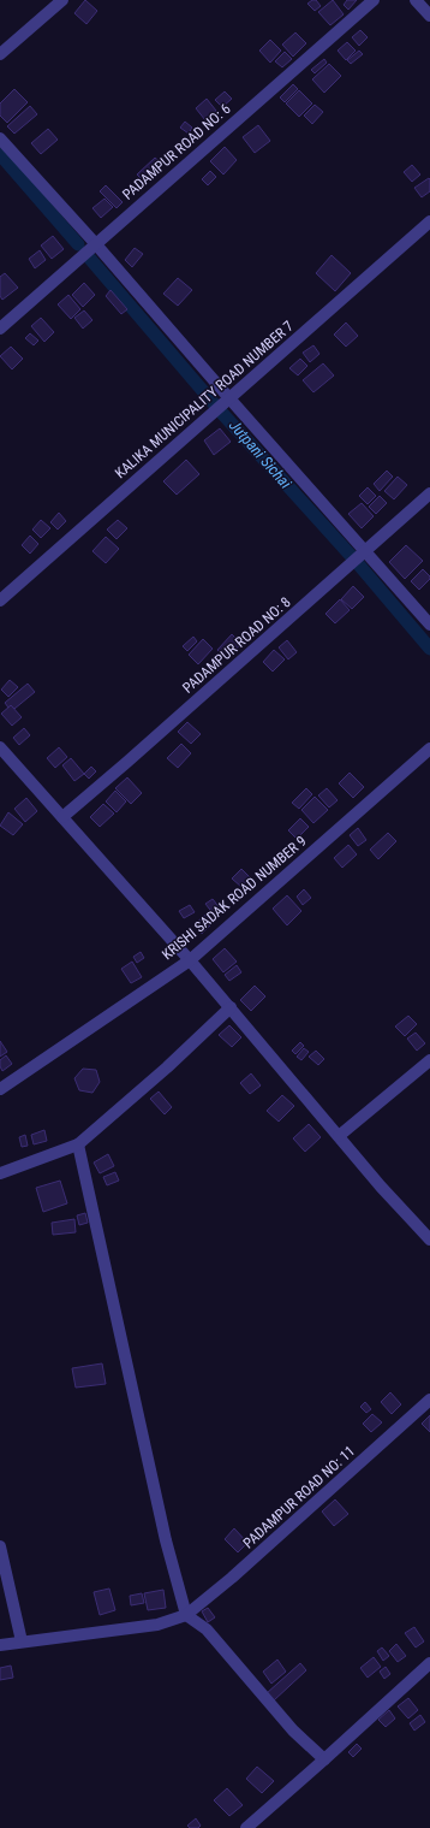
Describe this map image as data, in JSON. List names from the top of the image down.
{
  "streets": {
    "street": [
      "PADAMPUR ROAD NO: 6",
      "KALIKA MUNICIPALITY ROAD NUMBER 7",
      "PADAMPUR ROAD NO: 8",
      "KRISHI SADAK ROAD NUMBER 9",
      "PADAMPUR ROAD NO: 11"
    ]
  },
  "water": ["Jutpani Sichai"]
}
